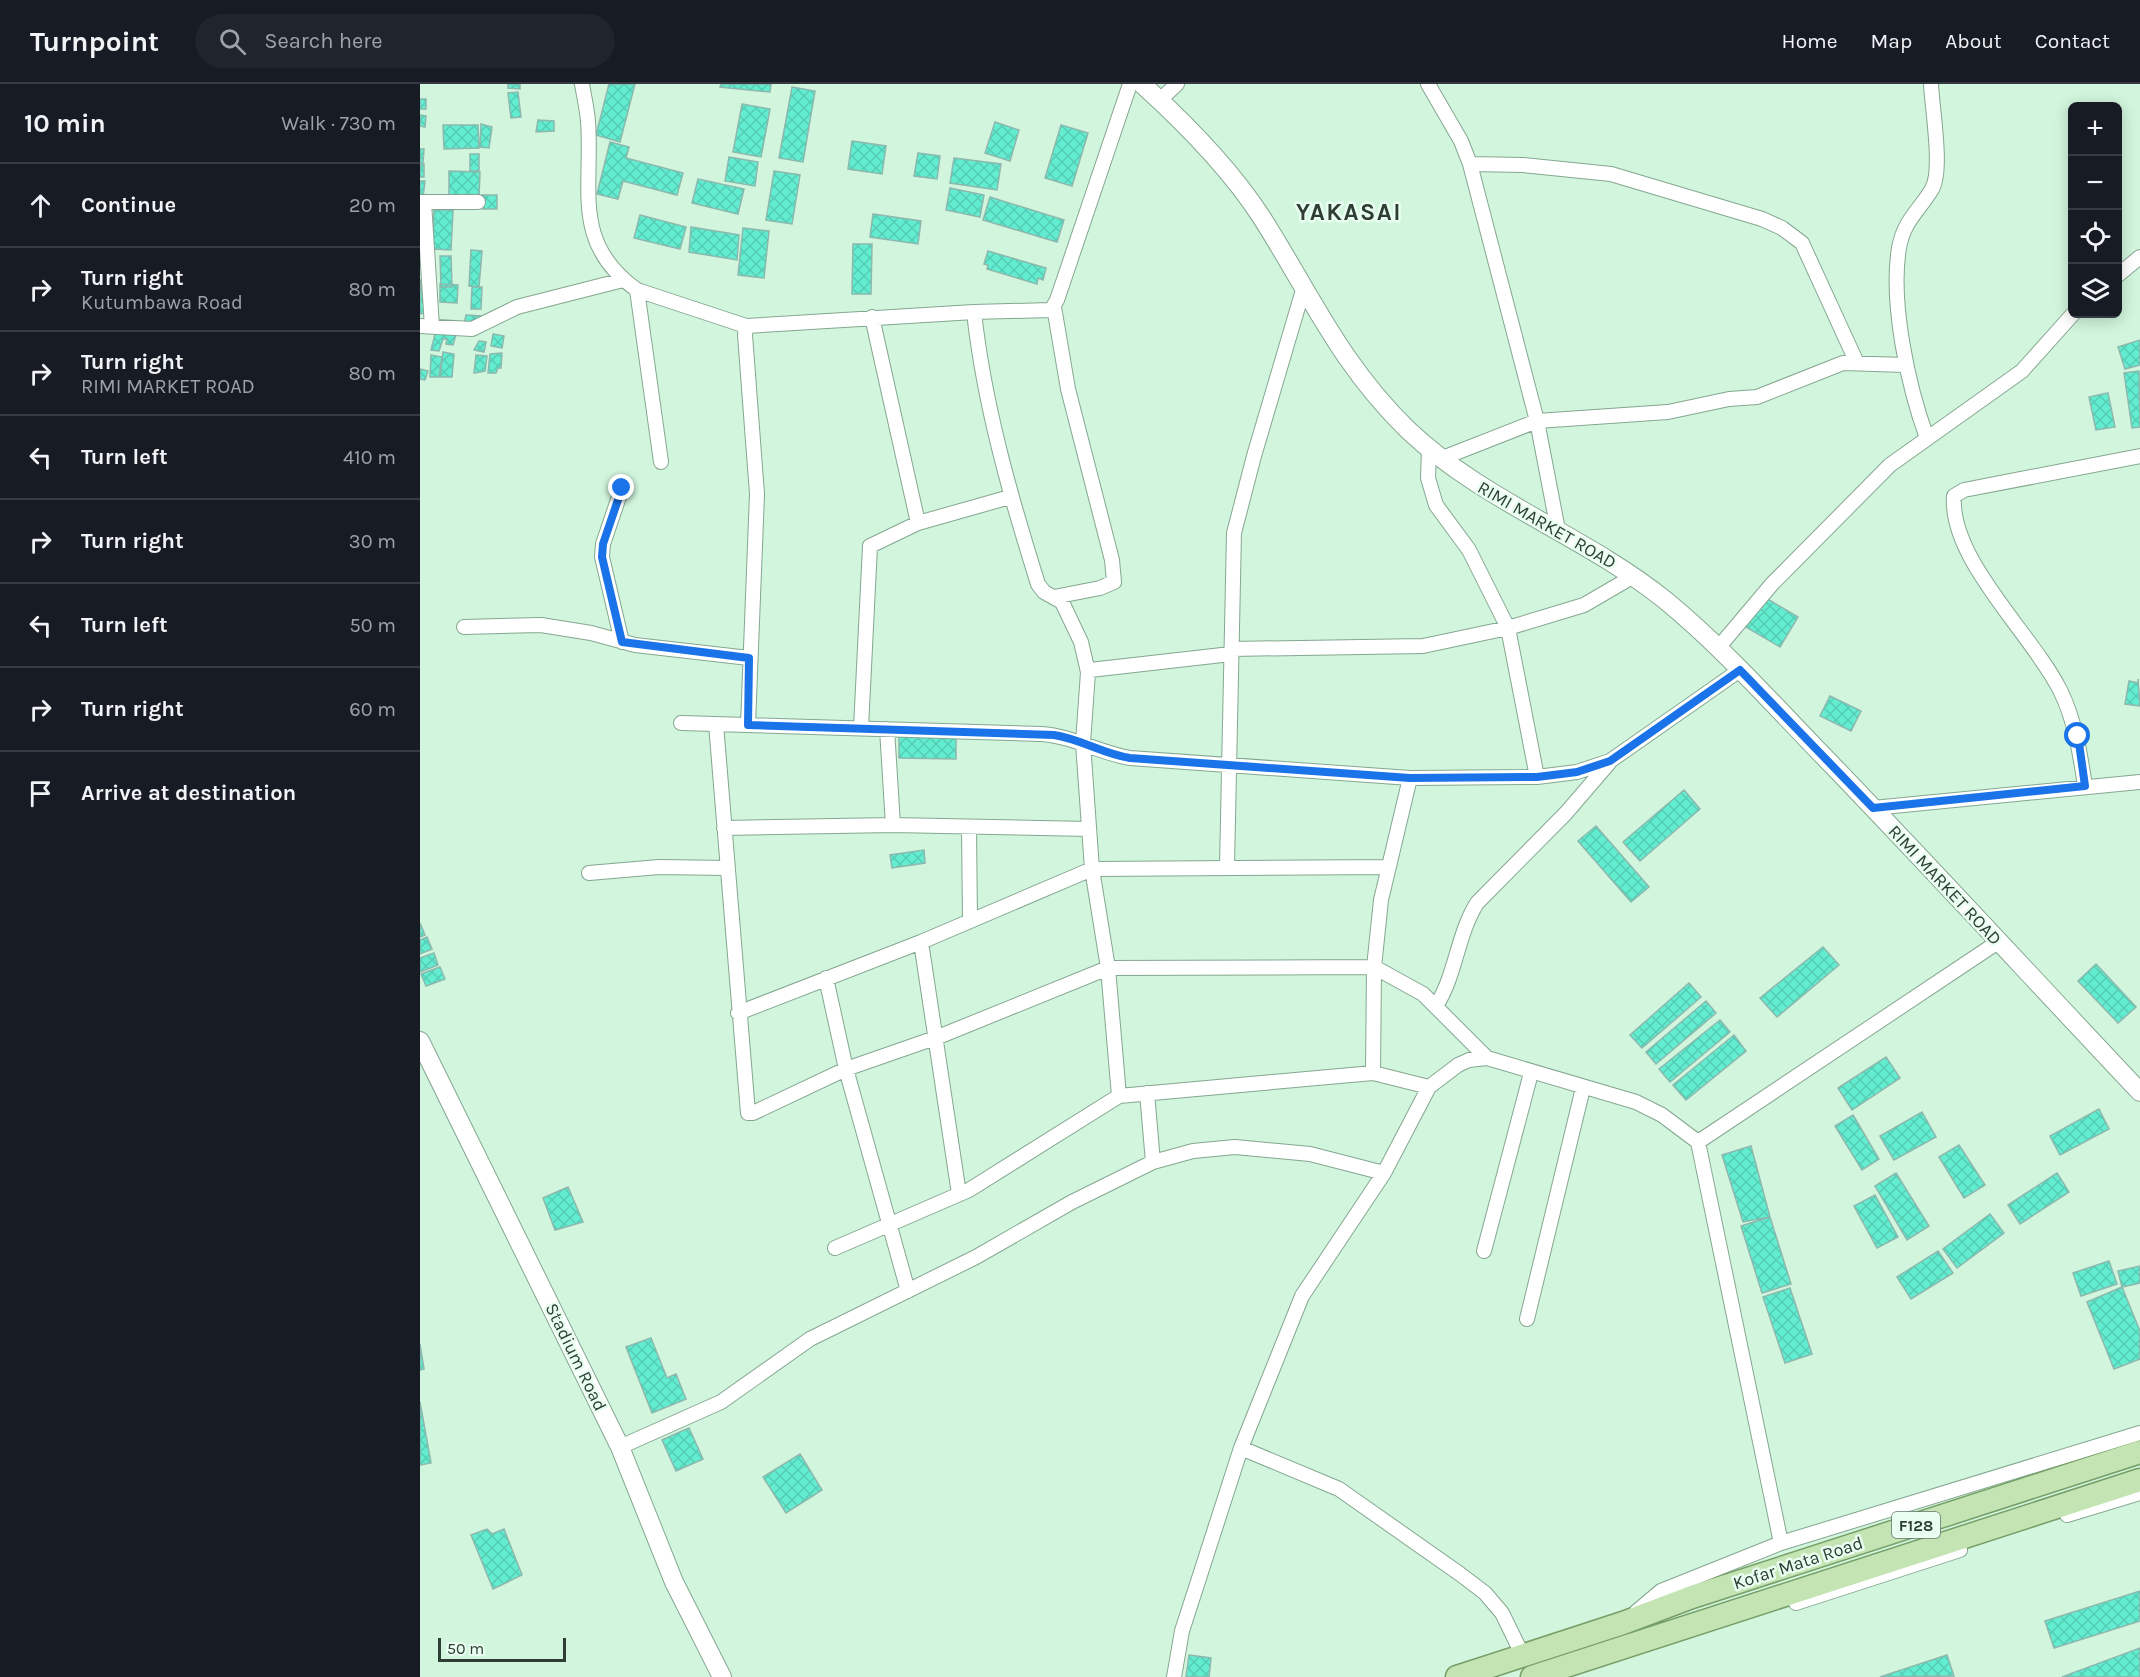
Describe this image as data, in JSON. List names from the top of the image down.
{
  "streets": {
    "main road": ["F128", "Kofar Mata Road"],
    "street": ["RIMI MARKET ROAD", "Stadium Road"]
  },
  "districts": ["YAKASAI"],
  "scale_bar": "50 m",
  "page": {
    "header": "Turnpoint",
    "search": "Search here",
    "nav": [
      "Home",
      "Map",
      "About",
      "Contact"
    ],
    "heading": ["10 min", "Walk · 730 m"],
    "map_buttons": ["+", "−"],
    "list": [
      ["Continue", "20 m"],
      ["Turn right", "Kutumbawa Road", "80 m"],
      ["Turn right", "RIMI MARKET ROAD", "80 m"],
      ["Turn left", "410 m"],
      ["Turn right", "30 m"],
      ["Turn left", "50 m"],
      ["Turn right", "60 m"],
      "Arrive at destination"
    ],
    "scale": "50 m"
  }
}
